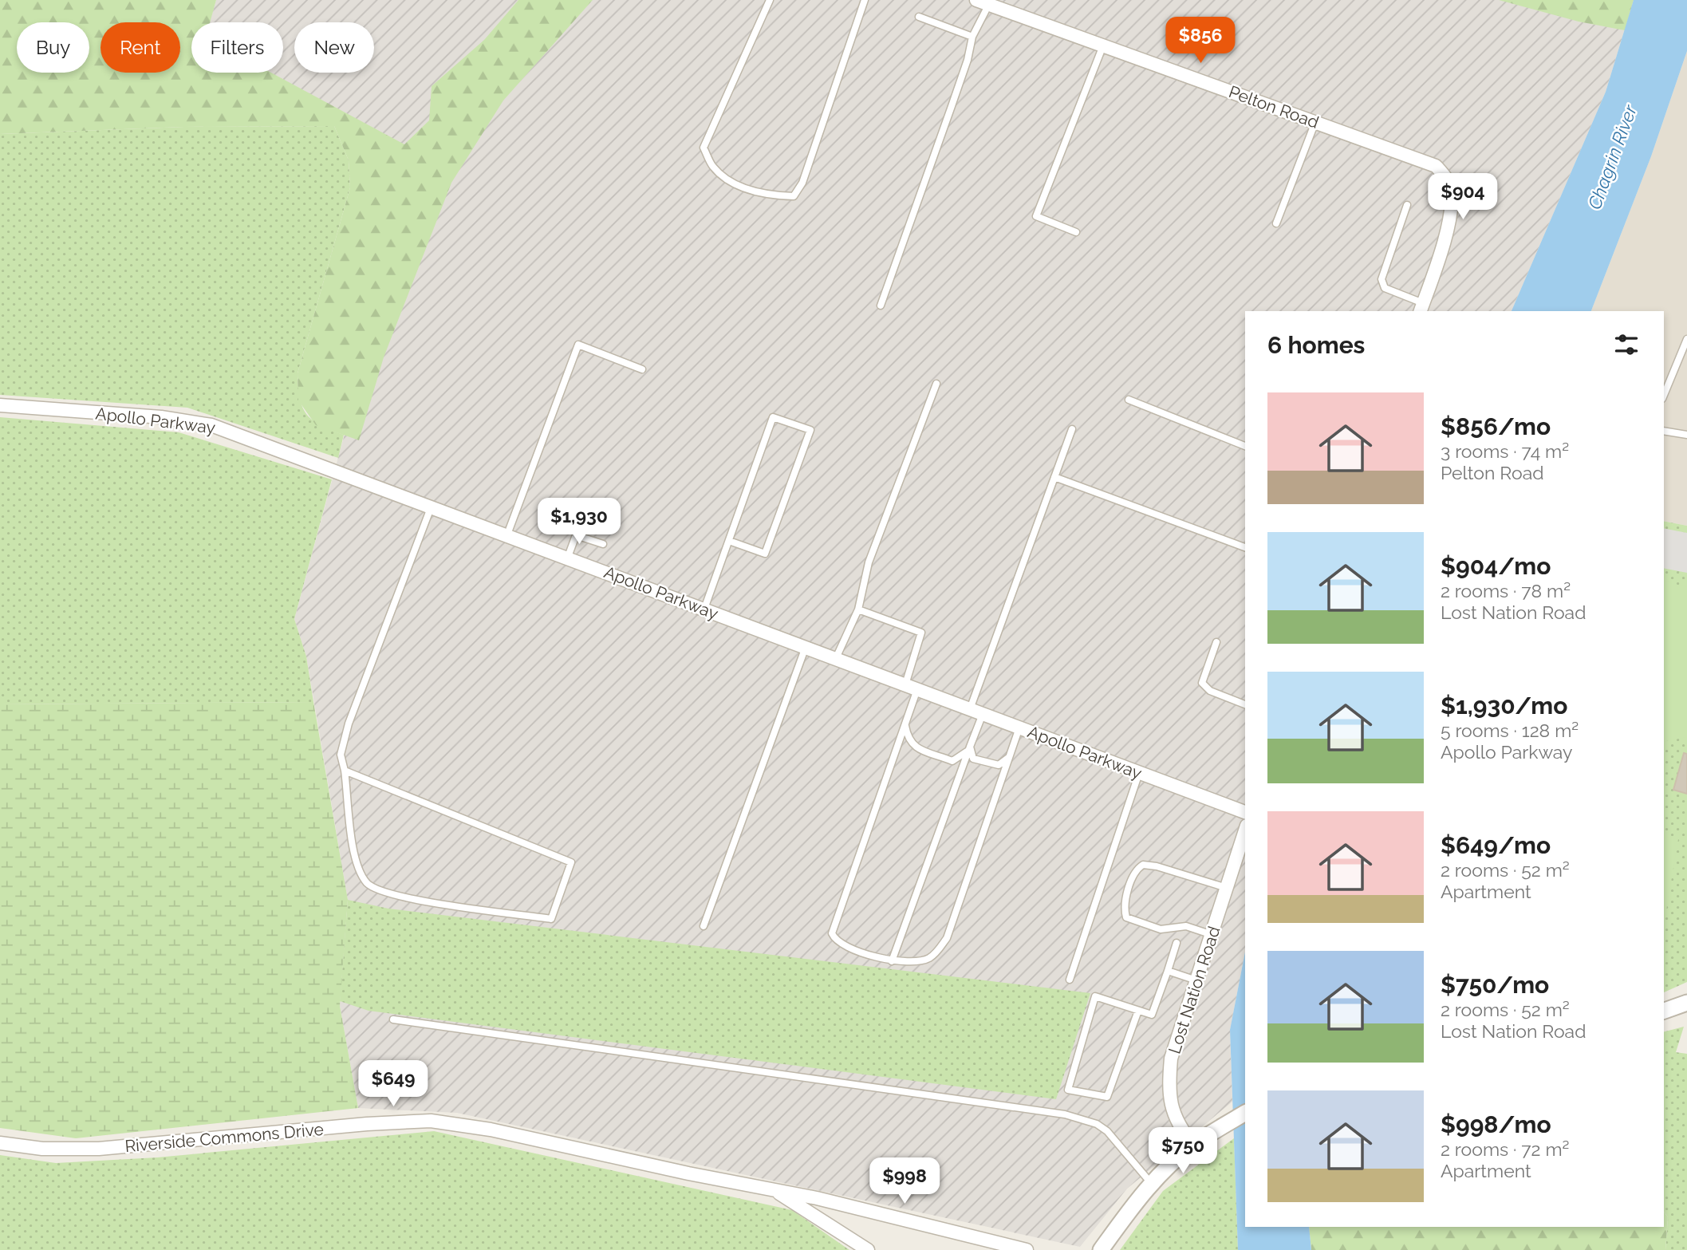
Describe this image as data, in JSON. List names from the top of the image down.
{
  "streets": {
    "street": [
      "Pelton Road",
      "Apollo Parkway",
      "Lost Nation Road",
      "Riverside Commons Drive"
    ]
  },
  "water": ["Chagrin River"],
  "page": {
    "price": [
      "$856",
      "$904",
      "$1,930",
      "$649",
      "$750",
      "$998"
    ],
    "chip": [
      "Buy",
      "Rent",
      "Filters",
      "New"
    ],
    "heading": "6 homes",
    "list": [
      {
        "name": "$856/mo",
        "note": "3 rooms · 74 m² · Pelton Road"
      },
      {
        "name": "$904/mo",
        "note": "2 rooms · 78 m² · Lost Nation Road"
      },
      {
        "name": "$1,930/mo",
        "note": "5 rooms · 128 m² · Apollo Parkway"
      },
      {
        "name": "$649/mo",
        "note": "2 rooms · 52 m² · Apartment"
      },
      {
        "name": "$750/mo",
        "note": "2 rooms · 52 m² · Lost Nation Road"
      },
      {
        "name": "$998/mo",
        "note": "2 rooms · 72 m² · Apartment"
      }
    ]
  }
}
